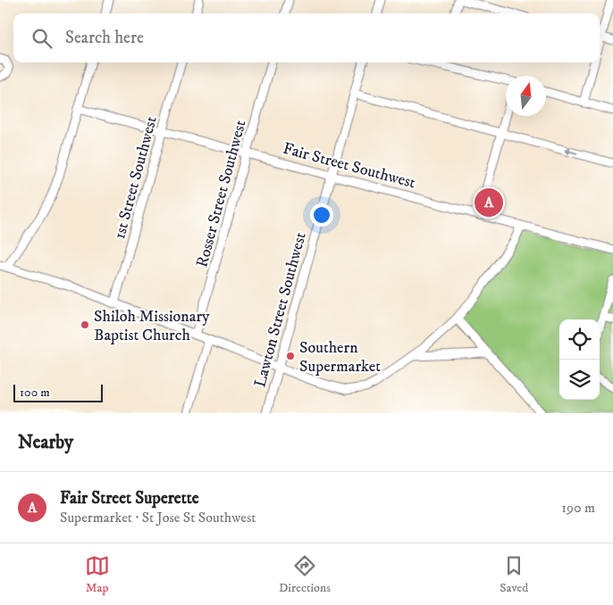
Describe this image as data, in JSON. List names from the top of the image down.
{
  "streets": {
    "street": [
      "Fair Street Southwest",
      "1st Street Southwest",
      "Rosser Street Southwest",
      "Lawton Street Southwest"
    ]
  },
  "crossings": [
    ["Fair Street Southwest", "1st Street Southwest"],
    ["Fair Street Southwest", "Rosser Street Southwest"],
    ["Fair Street Southwest", "Lawton Street Southwest"]
  ],
  "places": ["Shiloh Missionary Baptist Church", "Southern Supermarket"],
  "scale_bar": "100 m",
  "north": "top",
  "page": {
    "search": "Search here",
    "pins": "A",
    "scale": "100 m",
    "heading": "Nearby",
    "list": [
      {
        "mark": "A",
        "name": "Fair Street Superette",
        "note": "Supermarket · St Jose St Southwest",
        "value": "190 m"
      }
    ],
    "nav": ["Map", "Directions", "Saved"]
  }
}
